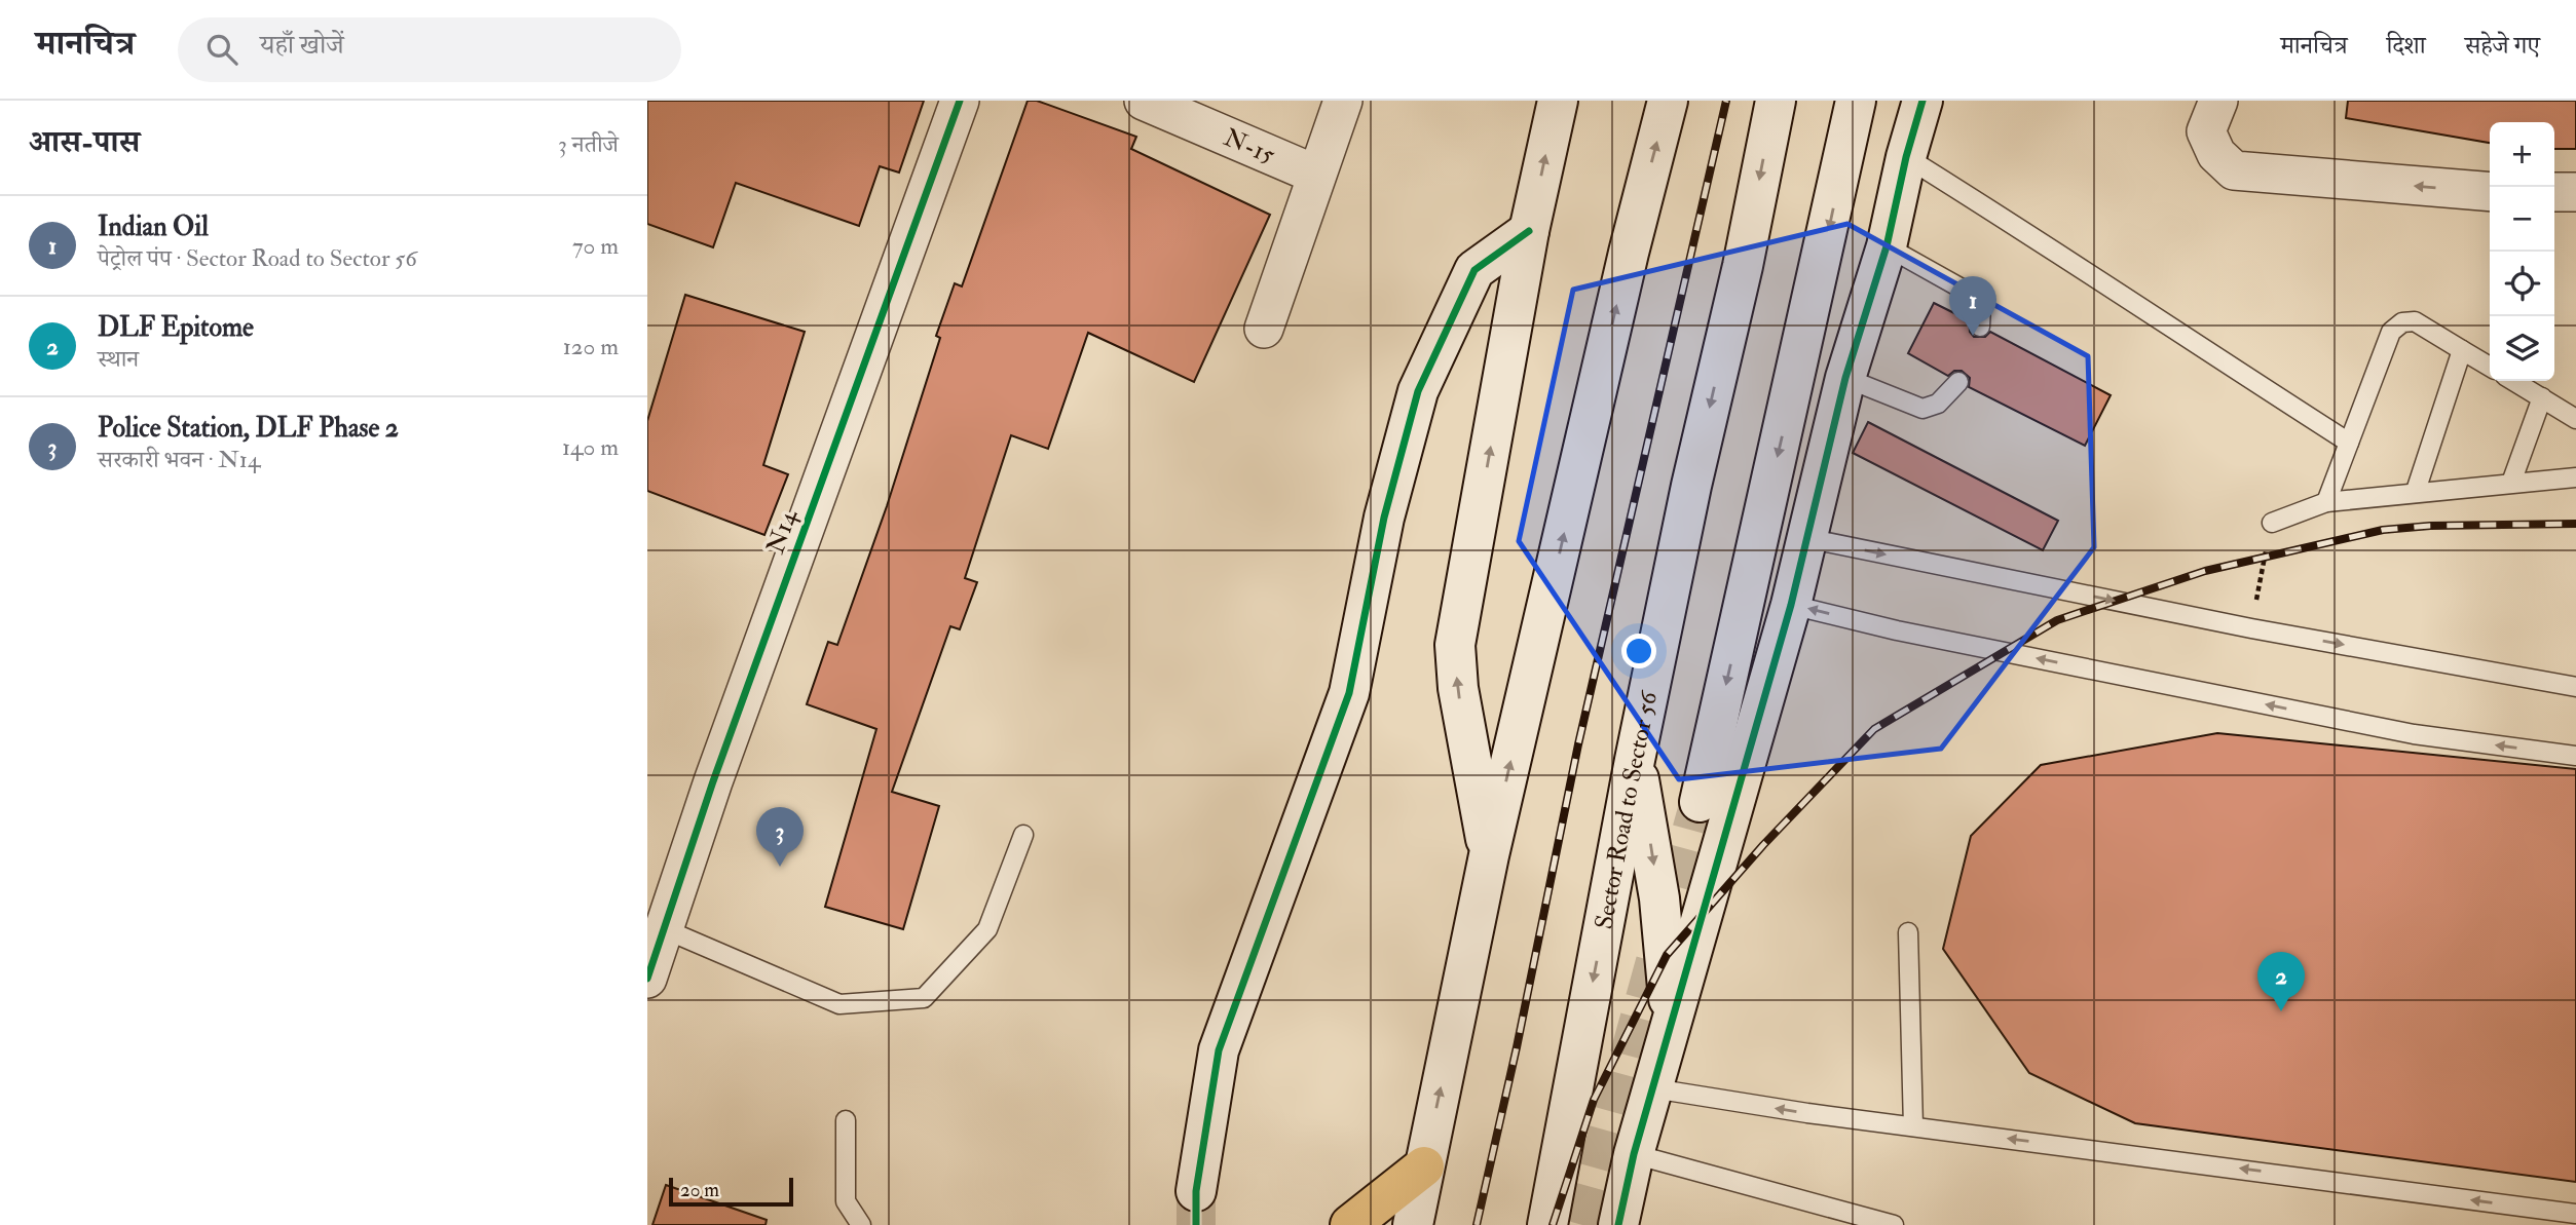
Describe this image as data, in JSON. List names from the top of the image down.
{
  "streets": {
    "street": ["N-15", "N14", "Sector Road to Sector 56"]
  },
  "scale_bar": "20 m",
  "page": {
    "header": "मानचित्र",
    "search": "यहाँ खोजें",
    "nav": ["मानचित्र", "दिशा", "सहेजे गए"],
    "heading": ["आस-पास", "3 नतीजे"],
    "map_buttons": ["+", "−"],
    "list": [
      {
        "mark": "1",
        "name": "Indian Oil",
        "note": "पेट्रोल पंप · Sector Road to Sector 56",
        "value": "70 m"
      },
      {
        "mark": "2",
        "name": "DLF Epitome",
        "note": "स्थान",
        "value": "120 m"
      },
      {
        "mark": "3",
        "name": "Police Station, DLF Phase 2",
        "note": "सरकारी भवन · N14",
        "value": "140 m"
      }
    ],
    "pins": ["1", "3", "2"],
    "scale": "20 m"
  }
}
